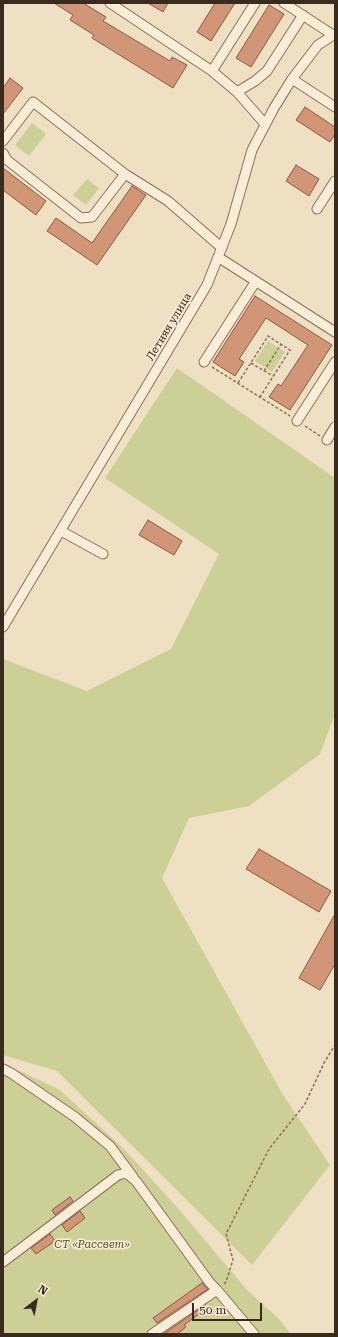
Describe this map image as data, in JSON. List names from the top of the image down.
{
  "streets": {
    "street": ["Летняя улица"]
  },
  "parks": ["СТ «Рассвет»"],
  "scale_bar": "50 m",
  "north": "top right"
}
